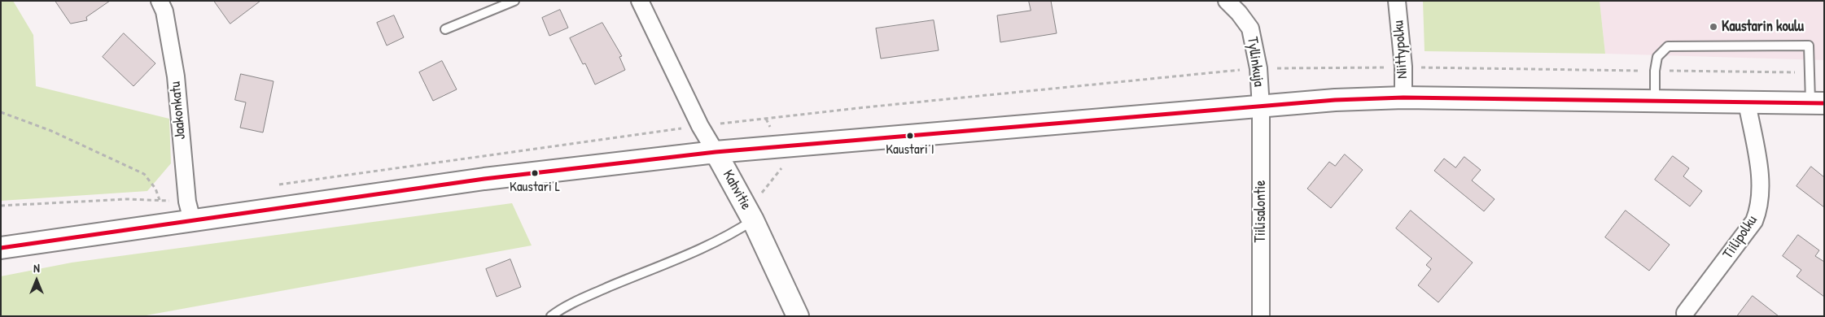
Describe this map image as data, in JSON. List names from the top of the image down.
{
  "streets": {
    "street": [
      "Niittypolku",
      "Tyllinkuja",
      "Jaakonkatu",
      "Kahvitie",
      "Tiilisalontie",
      "Tiilipolku"
    ]
  },
  "crossings": [
    ["Tyllinkuja", "Tiilisalontie"]
  ],
  "places": ["Kaustarin koulu", "Kaustari I", "Kaustari L"],
  "north": "top"
}
